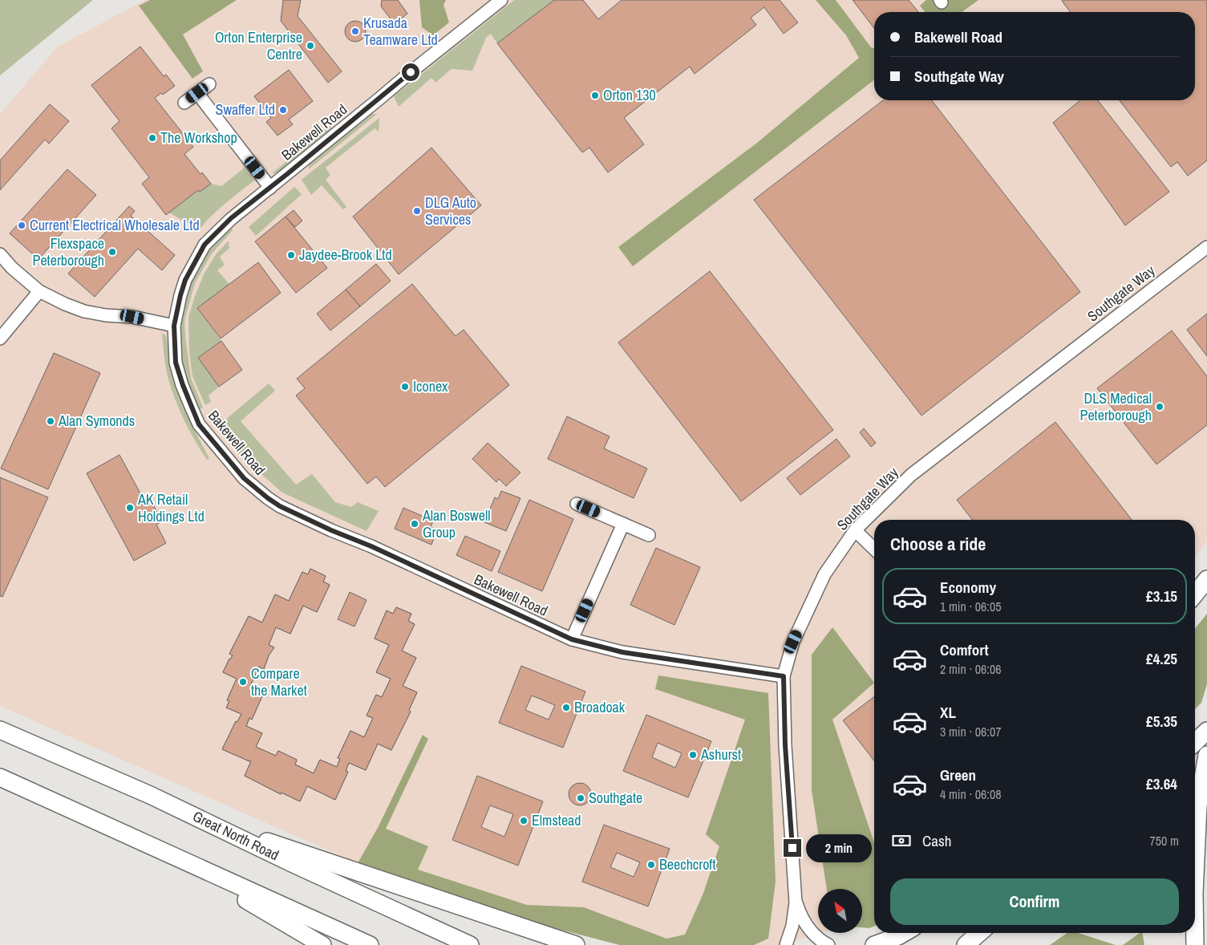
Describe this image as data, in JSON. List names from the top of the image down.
{
  "streets": {
    "highway": ["Great North Road"],
    "street": ["Bakewell Road", "Southgate Way"]
  },
  "crossings": [
    ["Bakewell Road", "Southgate Way"]
  ],
  "places": [
    "Krusada Teamware Ltd",
    "Orton Enterprise Centre",
    "Orton 130",
    "Swaffer Ltd",
    "The Workshop",
    "DLG Auto Services",
    "Current Electrical Wholesale Ltd",
    "Flexspace Peterborough",
    "Jaydee-Brook Ltd",
    "Iconex",
    "DLS Medical Peterborough",
    "Alan Symonds",
    "AK Retail Holdings Ltd",
    "Alan Boswell Group",
    "Compare the Market",
    "Broadoak",
    "Ashurst",
    "Southgate",
    "Elmstead",
    "Beechcroft"
  ],
  "north": "top left",
  "page": {
    "banner": ["Bakewell Road", "Southgate Way"],
    "heading": "Choose a ride",
    "list": [
      {
        "name": "Economy",
        "note": "1 min · 06:05",
        "value": "£3.15"
      },
      {
        "name": "Comfort",
        "note": "2 min · 06:06",
        "value": "£4.25"
      },
      {
        "name": "XL",
        "note": "3 min · 06:07",
        "value": "£5.35"
      },
      {
        "name": "Green",
        "note": "4 min · 06:08",
        "value": "£3.64"
      }
    ],
    "pay": ["Cash", "750 m"],
    "bubble": "2 min",
    "buttons": "Confirm"
  }
}
